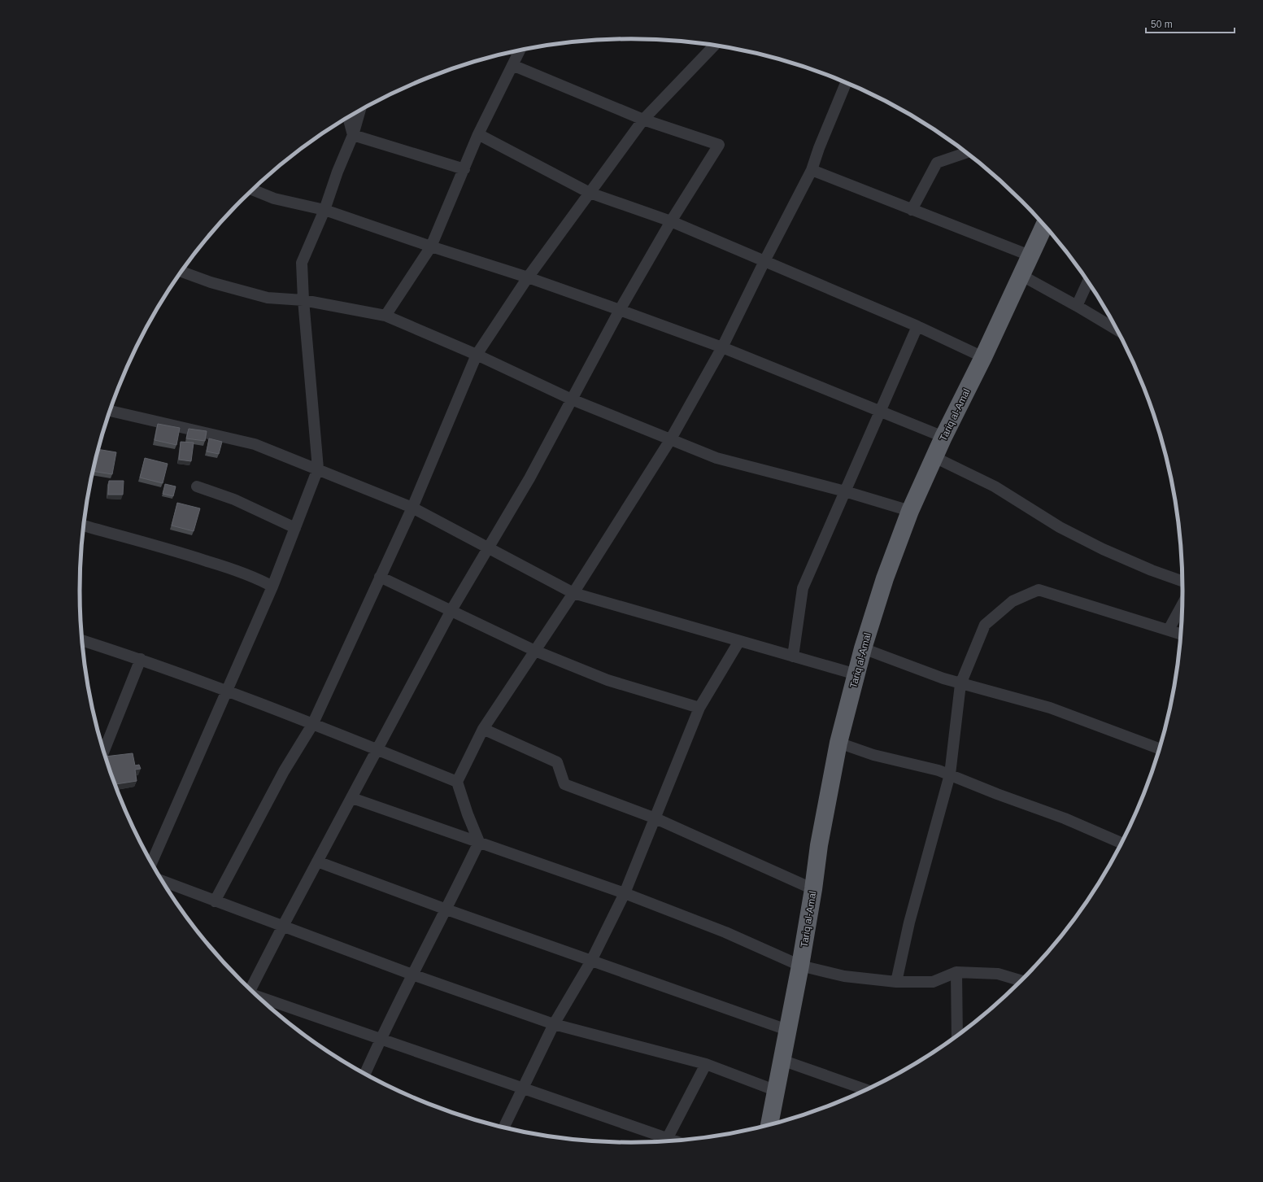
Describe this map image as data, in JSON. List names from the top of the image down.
{
  "streets": {
    "highway": ["Tariq al-Amal"]
  },
  "scale_bar": "50 m"
}
